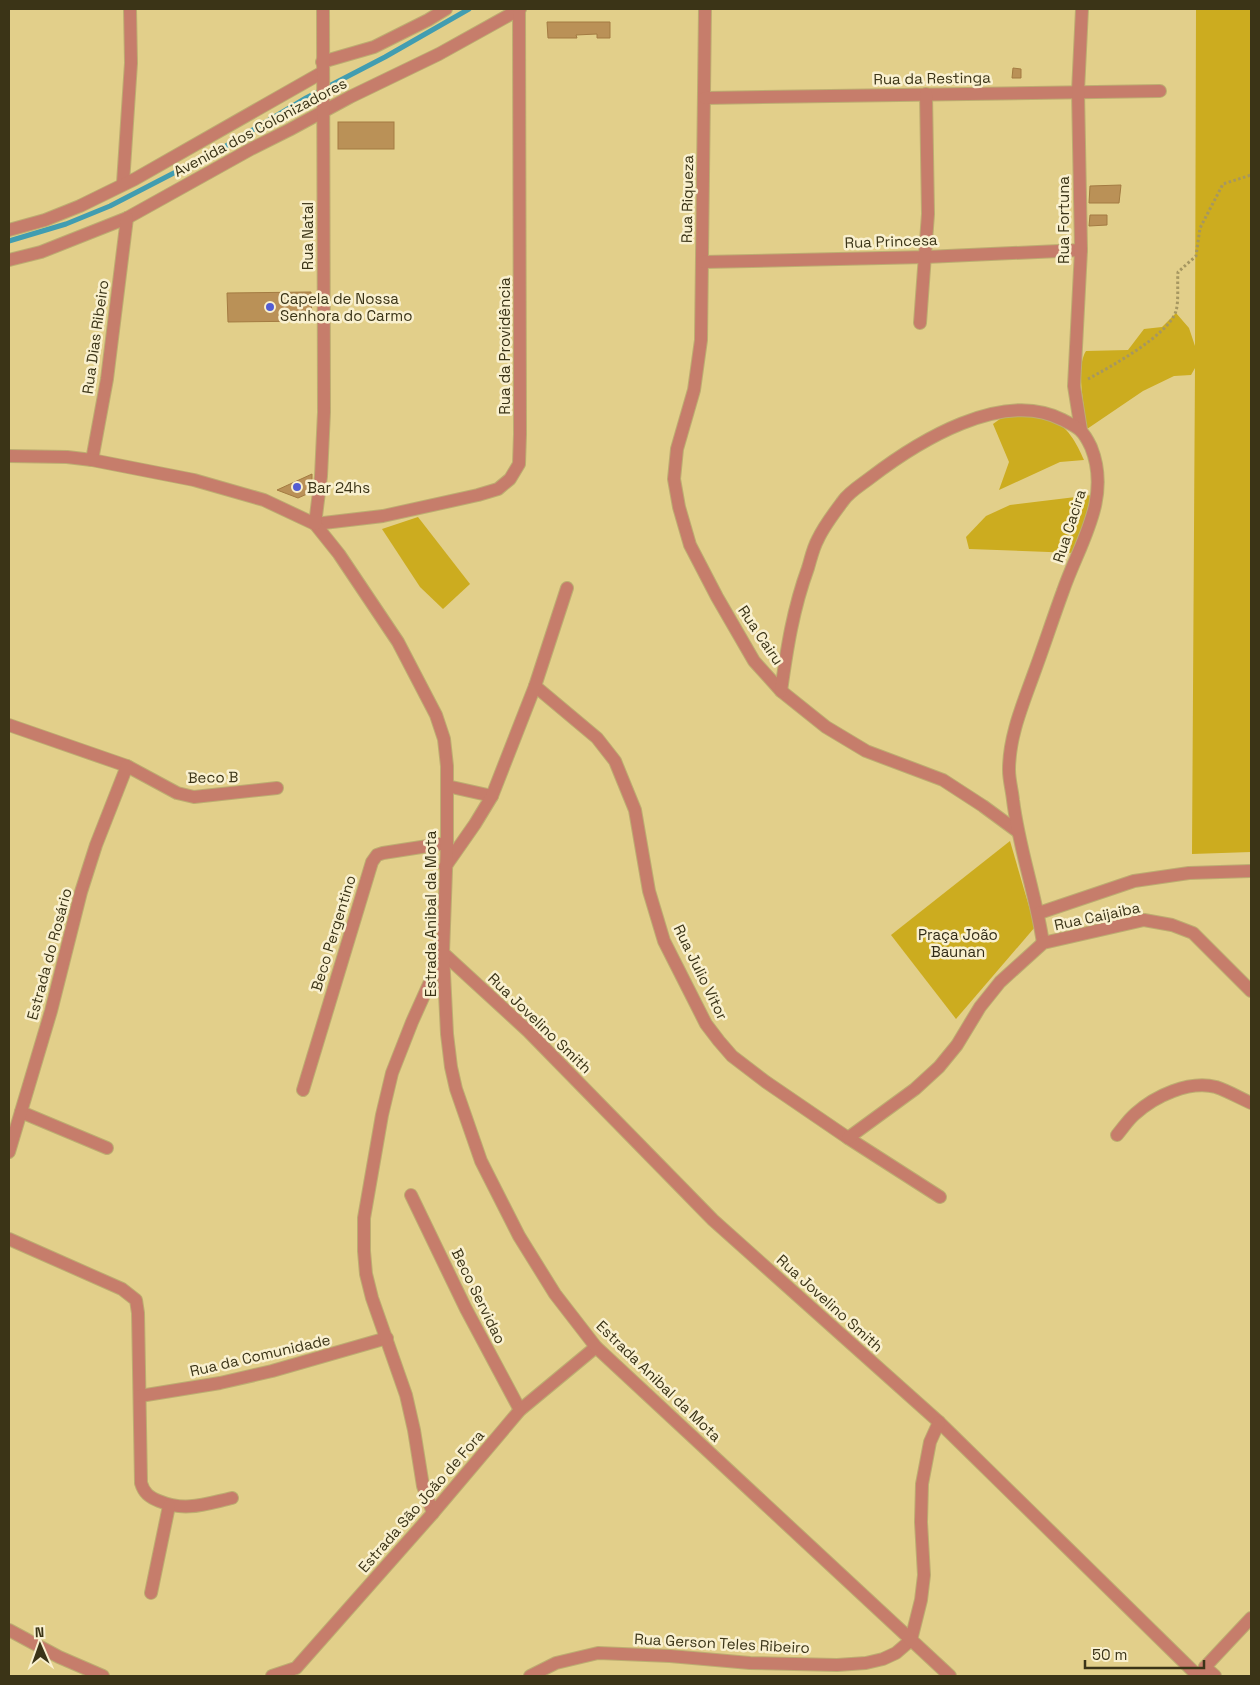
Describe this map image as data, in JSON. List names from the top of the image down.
{
  "streets": {
    "street": [
      "Rua da Restinga",
      "Avenida dos Colonizadores",
      "Rua Riqueza",
      "Rua Fortuna",
      "Rua Natal",
      "Rua Princesa",
      "Rua Dias Ribeiro",
      "Rua da Providência",
      "Rua Cacira",
      "Rua Cairu",
      "Beco B",
      "Estrada Anibal da Mota",
      "Rua Caijaiba",
      "Beco Pergentino",
      "Estrada do Rosário",
      "Rua Julio Vitor",
      "Rua Jovelino Smith",
      "Beco Servidao",
      "Rua da Comunidade",
      "Estrada São João de Fora",
      "Rua Gerson Teles Ribeiro"
    ]
  },
  "crossings": [
    ["Rua da Restinga", "Rua Riqueza"],
    ["Rua da Restinga", "Rua Fortuna"],
    ["Avenida dos Colonizadores", "Rua Natal"],
    ["Avenida dos Colonizadores", "Rua Dias Ribeiro"],
    ["Avenida dos Colonizadores", "Rua da Providência"],
    ["Rua Riqueza", "Rua Princesa"],
    ["Rua Riqueza", "Rua Cairu"],
    ["Rua Fortuna", "Rua Princesa"],
    ["Rua Fortuna", "Rua Cacira"],
    ["Rua Natal", "Rua da Providência"],
    ["Rua Natal", "Estrada Anibal da Mota"],
    ["Rua Dias Ribeiro", "Estrada Anibal da Mota"],
    ["Rua da Providência", "Estrada Anibal da Mota"],
    ["Rua Cacira", "Rua Cairu"],
    ["Rua Cacira", "Rua Caijaiba"],
    ["Beco B", "Estrada do Rosário"],
    ["Estrada Anibal da Mota", "Beco Pergentino"],
    ["Estrada Anibal da Mota", "Rua Jovelino Smith"],
    ["Estrada Anibal da Mota", "Estrada São João de Fora"],
    ["Estrada Anibal da Mota", "Rua Gerson Teles Ribeiro"],
    ["Beco Servidao", "Estrada São João de Fora"]
  ],
  "parks": ["Praça João Baunan"],
  "places": ["Capela de Nossa Senhora do Carmo", "Bar 24hs"],
  "scale_bar": "50 m",
  "north": "top"
}
